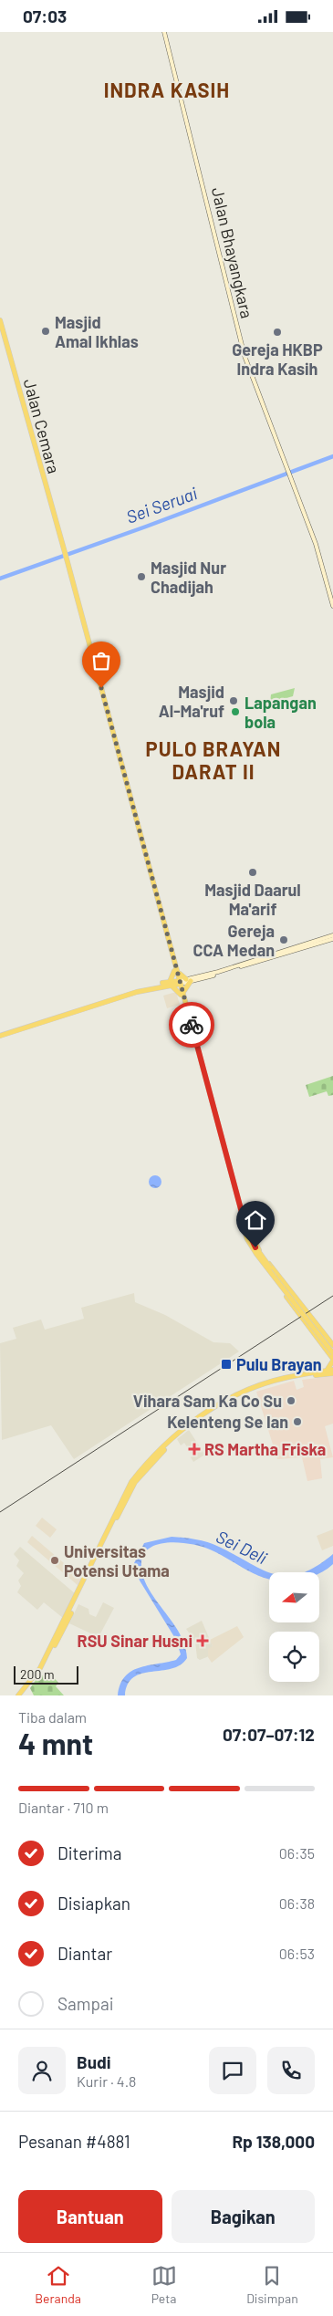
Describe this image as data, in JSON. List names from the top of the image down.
{
  "streets": {
    "highway": ["Jalan Cemara"],
    "main road": ["Jalan Bhayangkara"]
  },
  "districts": ["INDRA KASIH", "PULO BRAYAN DARAT II"],
  "water": ["Sei Seruai", "Sei Deli"],
  "places": {
    "other": [
      "Masjid Amal Ikhlas",
      "Gereja HKBP Indra Kasih",
      "Masjid Nur Chadijah",
      "Masjid Al-Ma'ruf",
      "Lapangan bola",
      "Masjid Daarul Ma'arif",
      "Gereja CCA Medan",
      "Vihara Sam Ka Co Su",
      "Kelenteng Se Ian",
      "Universitas Potensi Utama"
    ],
    "transit": ["Pulu Brayan"],
    "health": ["RS Martha Friska", "RSU Sinar Husni"]
  },
  "scale_bar": "200 m",
  "north": "left",
  "page": {
    "status": "07:03",
    "scale": "200 m",
    "heading": ["4 mnt", "Tiba dalam", "07:07–07:12"],
    "panel": [
      "Budi",
      "Kurir · 4.8",
      "Pesanan #4881",
      "Rp 138,000"
    ],
    "bar": "Diantar · 710 m",
    "list": [
      ["Diterima", "06:35"],
      ["Disiapkan", "06:38"],
      ["Diantar", "06:53"],
      "Sampai"
    ],
    "buttons": ["Bantuan", "Bagikan"],
    "tabs": ["Beranda", "Peta", "Disimpan"]
  }
}
